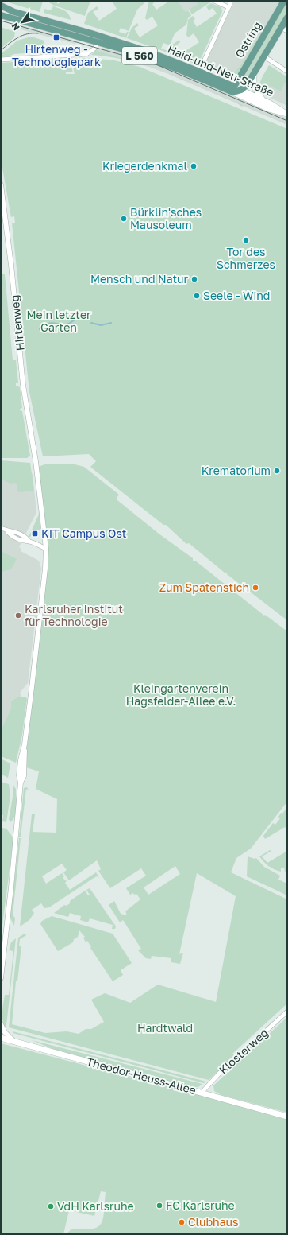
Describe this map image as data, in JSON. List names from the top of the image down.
{
  "streets": {
    "main road": [
      "Ostring",
      "L 560",
      "Haid-und-Neu-Straße",
      "Theodor-Heuss-Allee"
    ],
    "street": ["Hirtenweg", "Klosterweg"]
  },
  "crossings": [
    ["Ostring", "Haid-und-Neu-Straße"],
    ["Klosterweg", "Theodor-Heuss-Allee"]
  ],
  "parks": ["Mein letzter Garten", "Kleingartenverein Hagsfelder-Allee e.V.", "Hardtwald"],
  "places": {
    "transit": ["Hirtenweg - Technologiepark", "KIT Campus Ost"],
    "other": [
      "Kriegerdenkmal",
      "Bürklin'sches Mausoleum",
      "Tor des Schmerzes",
      "Mensch und Natur",
      "Seele - Wind",
      "Krematorium",
      "Zum Spatenstich",
      "Karlsruher Institut für Technologie",
      "FC Karlsruhe",
      "VdH Karlsruhe",
      "Clubhaus"
    ]
  },
  "north": "bottom left"
}
